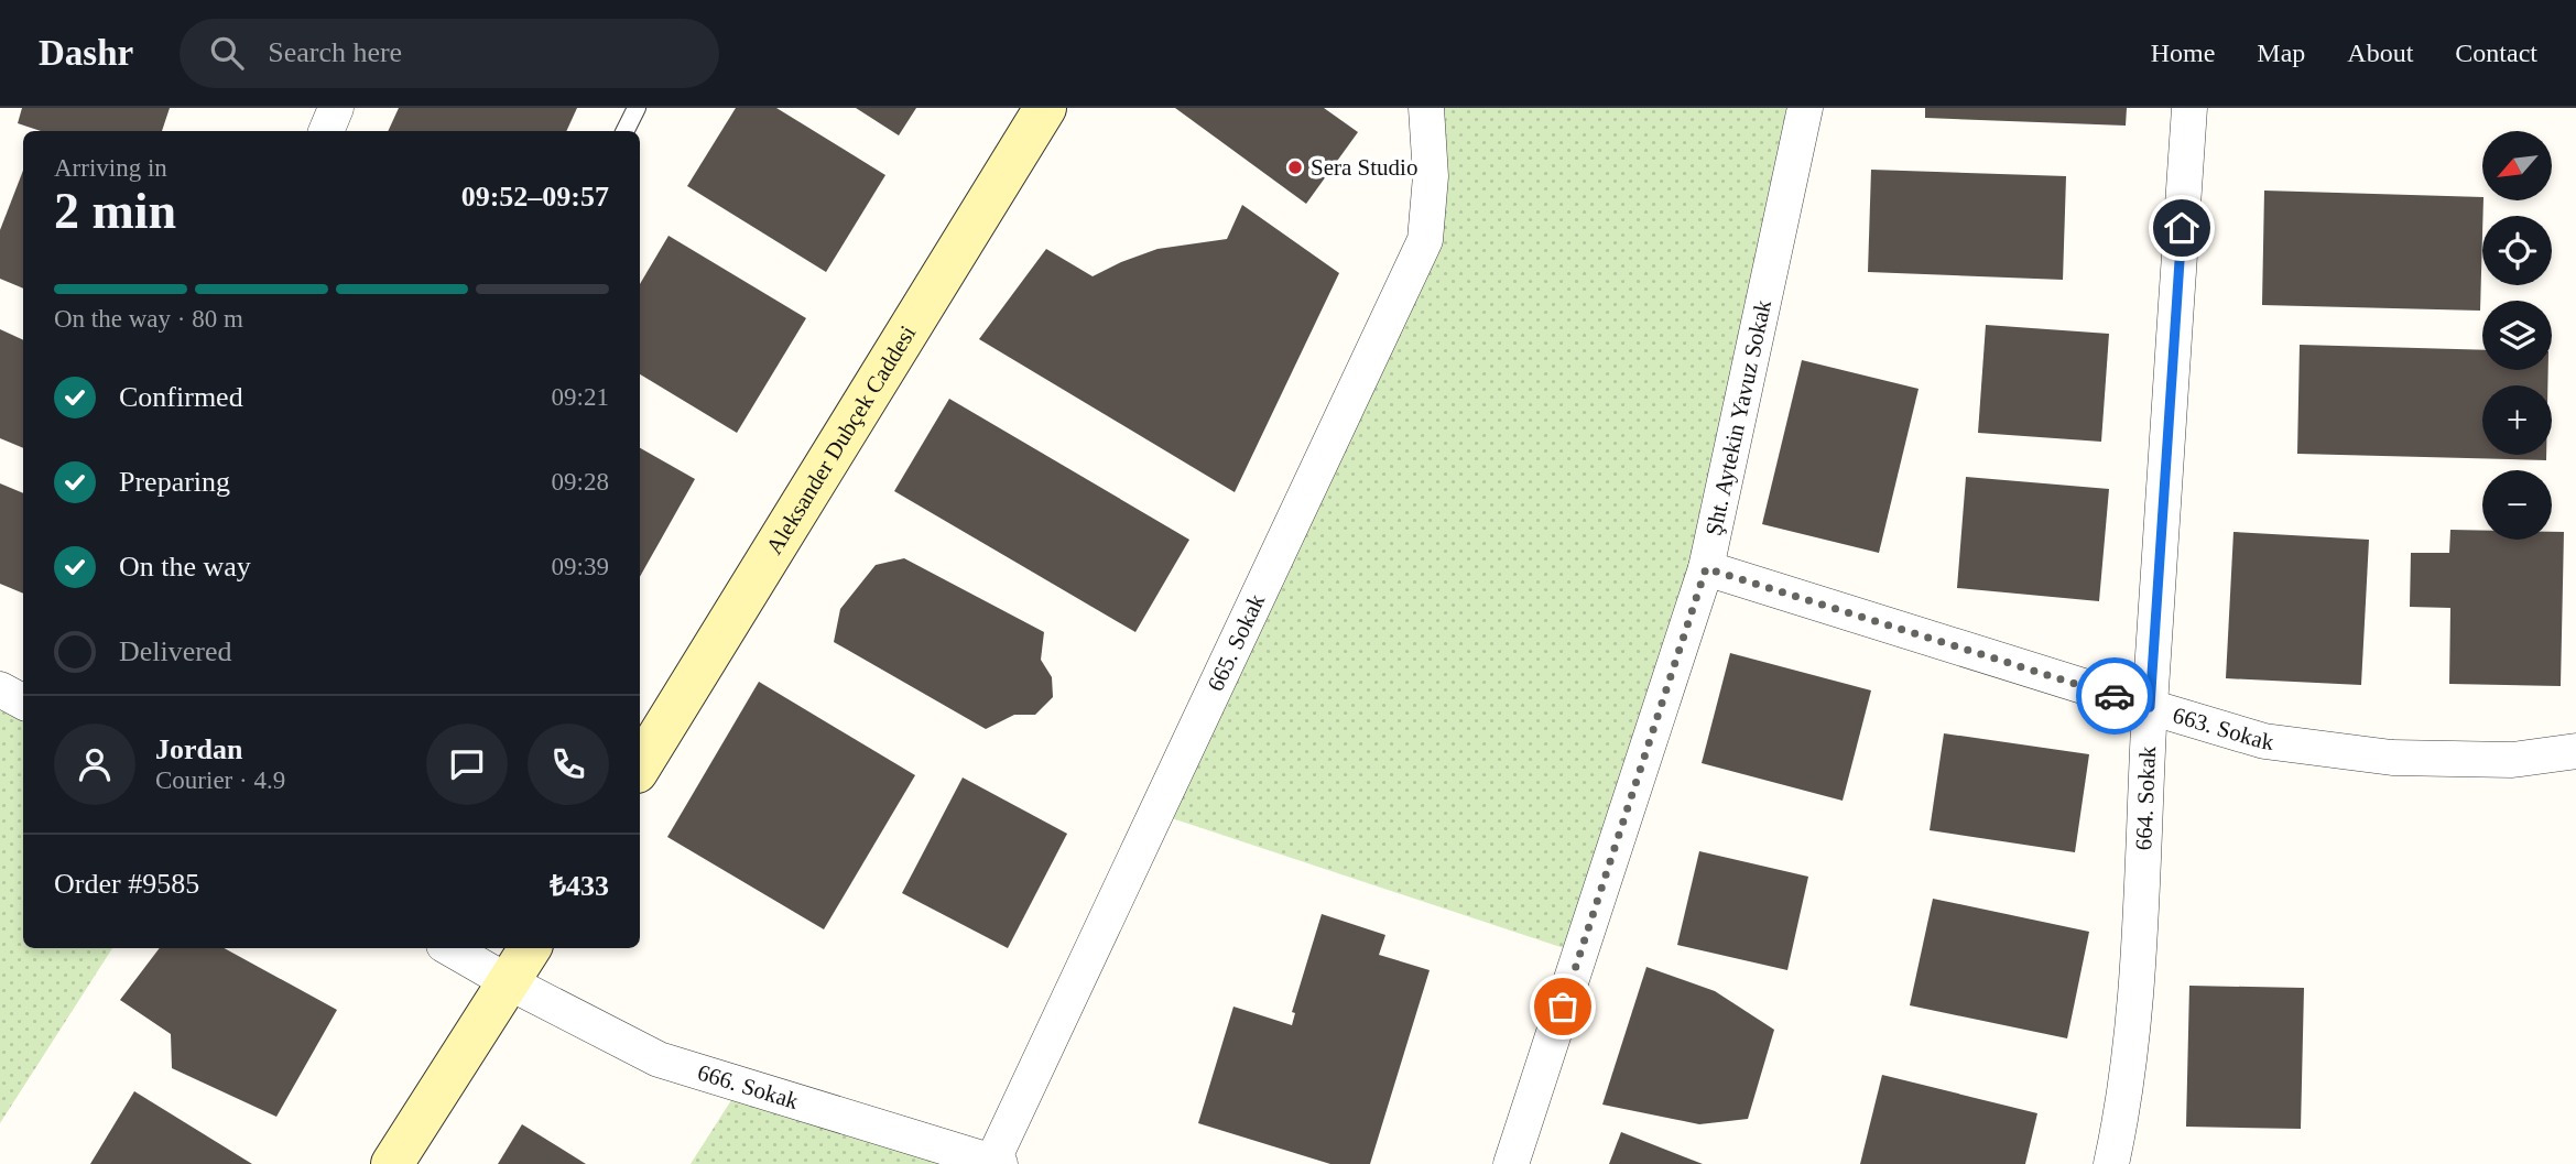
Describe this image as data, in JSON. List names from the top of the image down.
{
  "streets": {
    "main road": ["Aleksander Dubçek Caddesi"],
    "street": [
      "Şht. Aytekin Yavuz Sokak",
      "665. Sokak",
      "663. Sokak",
      "664. Sokak",
      "666. Sokak"
    ]
  },
  "crossings": [
    ["Şht. Aytekin Yavuz Sokak", "663. Sokak"],
    ["665. Sokak", "666. Sokak"],
    ["663. Sokak", "664. Sokak"]
  ],
  "places": ["Sera Studio"],
  "north": "bottom left",
  "page": {
    "header": "Dashr",
    "search": "Search here",
    "nav": [
      "Home",
      "Map",
      "About",
      "Contact"
    ],
    "map_buttons": ["+", "−"],
    "heading": ["2 min", "Arriving in", "09:52–09:57"],
    "panel": [
      "Jordan",
      "Courier · 4.9",
      "Order #9585",
      "₺433"
    ],
    "bar": "On the way · 80 m",
    "list": [
      ["Confirmed", "09:21"],
      ["Preparing", "09:28"],
      ["On the way", "09:39"],
      "Delivered"
    ]
  }
}
